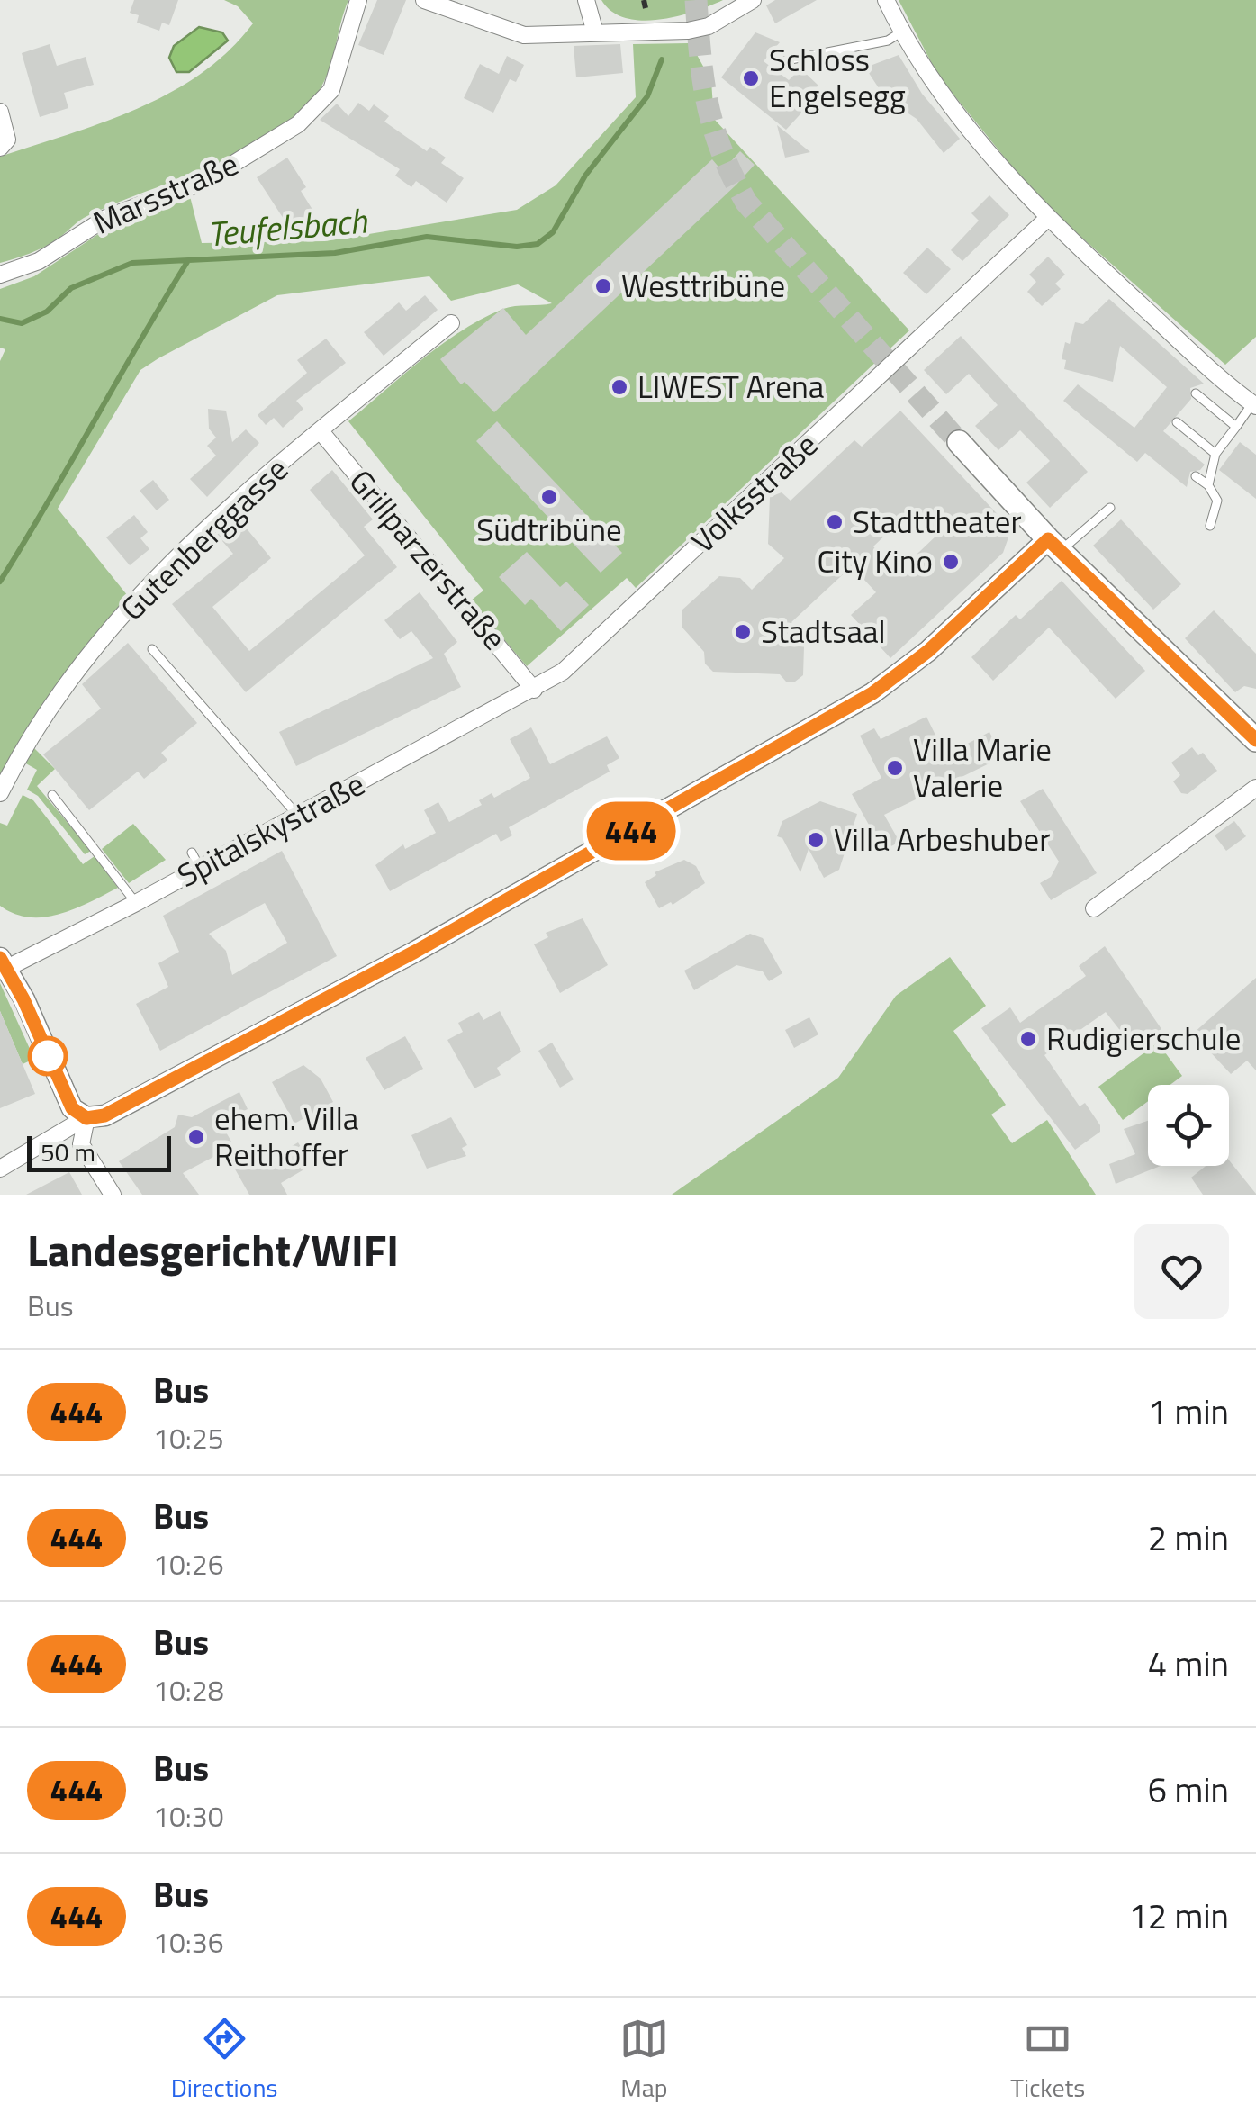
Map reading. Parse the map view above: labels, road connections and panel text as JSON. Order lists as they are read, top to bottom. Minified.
{"streets":{"street":["Marsstraße","Volksstraße","Gutenberggasse","Grillparzerstraße","Spitalskystraße"]},"crossings":[["Volksstraße","Grillparzerstraße"],["Volksstraße","Spitalskystraße"],["Gutenberggasse","Grillparzerstraße"],["Grillparzerstraße","Spitalskystraße"]],"water":["Teufelsbach"],"places":["Schloss Engelsegg","Westtribüne","LIWEST Arena","Südtribüne","Stadttheater","City Kino","Stadtsaal","Villa Marie Valerie","Villa Arbeshuber","Rudigierschule","ehem. Villa Reithoffer"],"lines":["bus line 444"],"scale_bar":"50 m","page":{"on_map":"444","scale":"50 m","heading":["Landesgericht/WIFI","Bus"],"list":[{"mark":"444","name":"Bus","note":"10:25","value":"1 min"},{"mark":"444","name":"Bus","note":"10:26","value":"2 min"},{"mark":"444","name":"Bus","note":"10:28","value":"4 min"},{"mark":"444","name":"Bus","note":"10:30","value":"6 min"},{"mark":"444","name":"Bus","note":"10:36","value":"12 min"}],"tabs":["Directions","Map","Tickets"]}}
